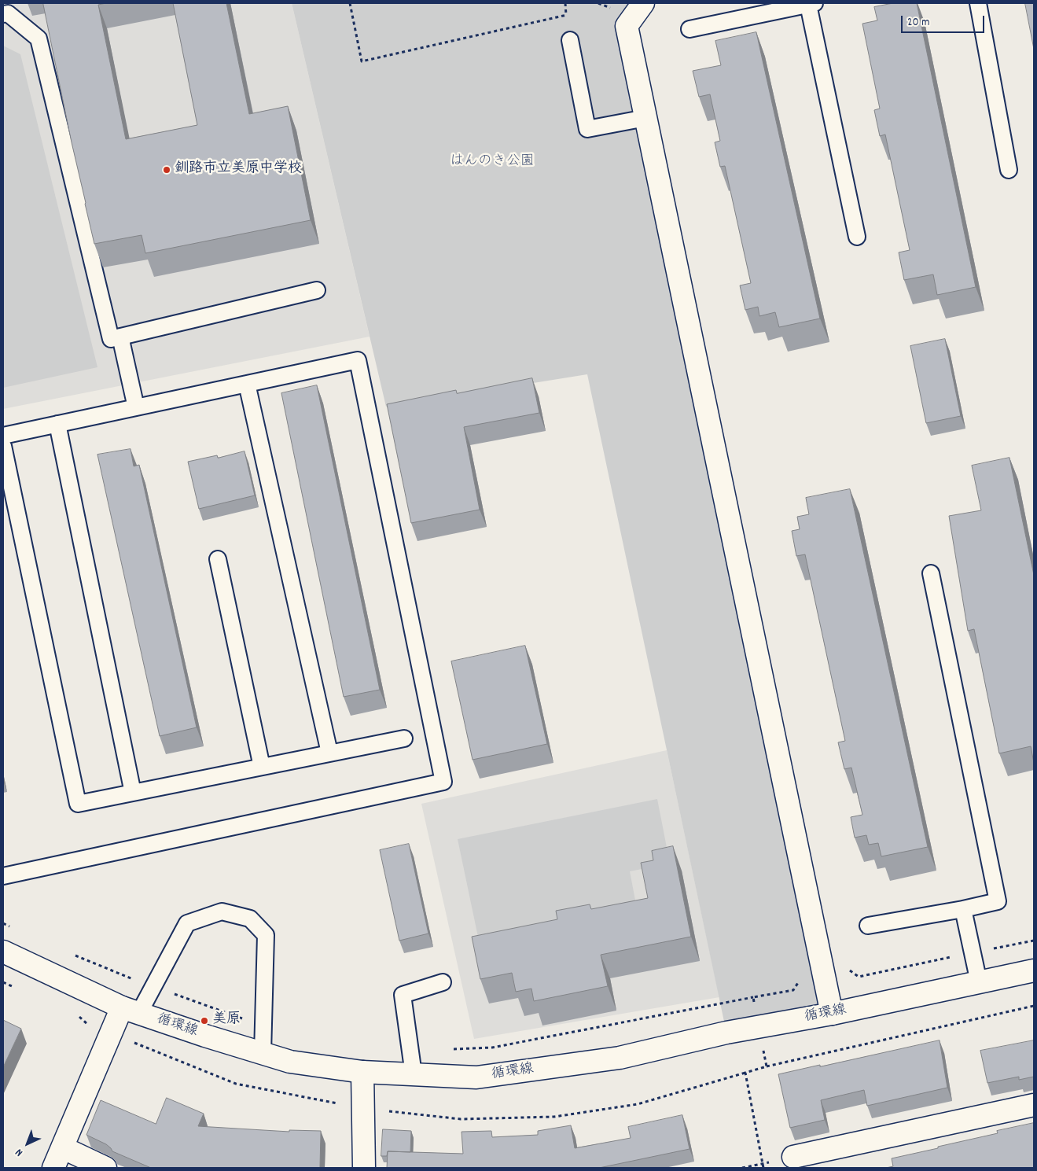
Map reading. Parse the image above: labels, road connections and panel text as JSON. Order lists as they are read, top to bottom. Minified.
{"streets":{"street":["循環線"]},"parks":["はんのき公園"],"places":["釧路市立美原中学校","美原"],"scale_bar":"20 m","north":"bottom left"}
